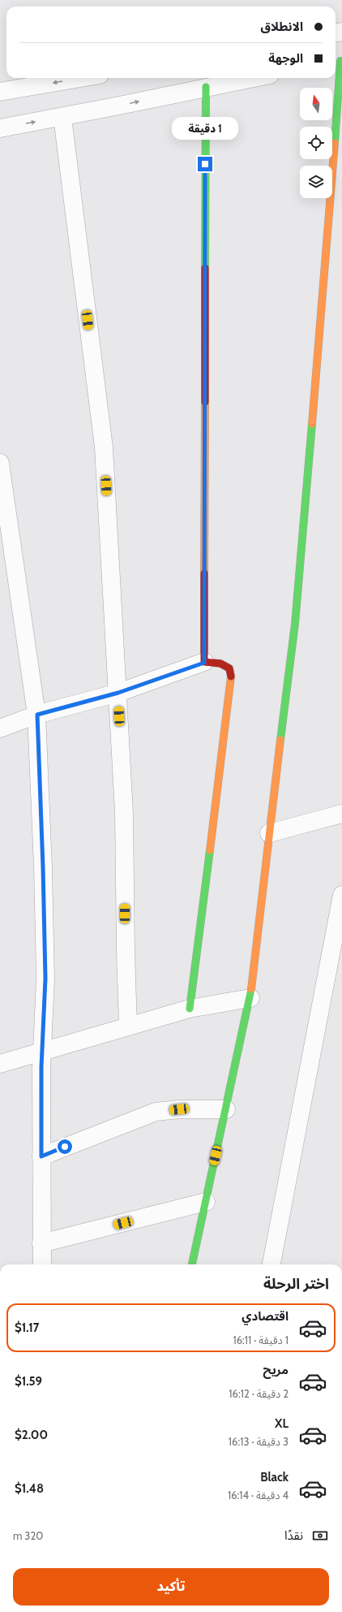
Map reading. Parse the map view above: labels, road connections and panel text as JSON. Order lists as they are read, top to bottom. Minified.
{"north":"top","page":{"banner":["الانطلاق","الوجهة"],"bubble":"1 دقيقة","heading":"اختر الرحلة","list":[{"name":"اقتصادي","note":"1 دقيقة · 16:11","value":"$1.17"},{"name":"مريح","note":"2 دقيقة · 16:12","value":"$1.59"},{"name":"XL","note":"3 دقيقة · 16:13","value":"$2.00"},{"name":"Black","note":"4 دقيقة · 16:14","value":"$1.48"}],"pay":["نقدًا","320 m"],"buttons":"تأكيد"}}
